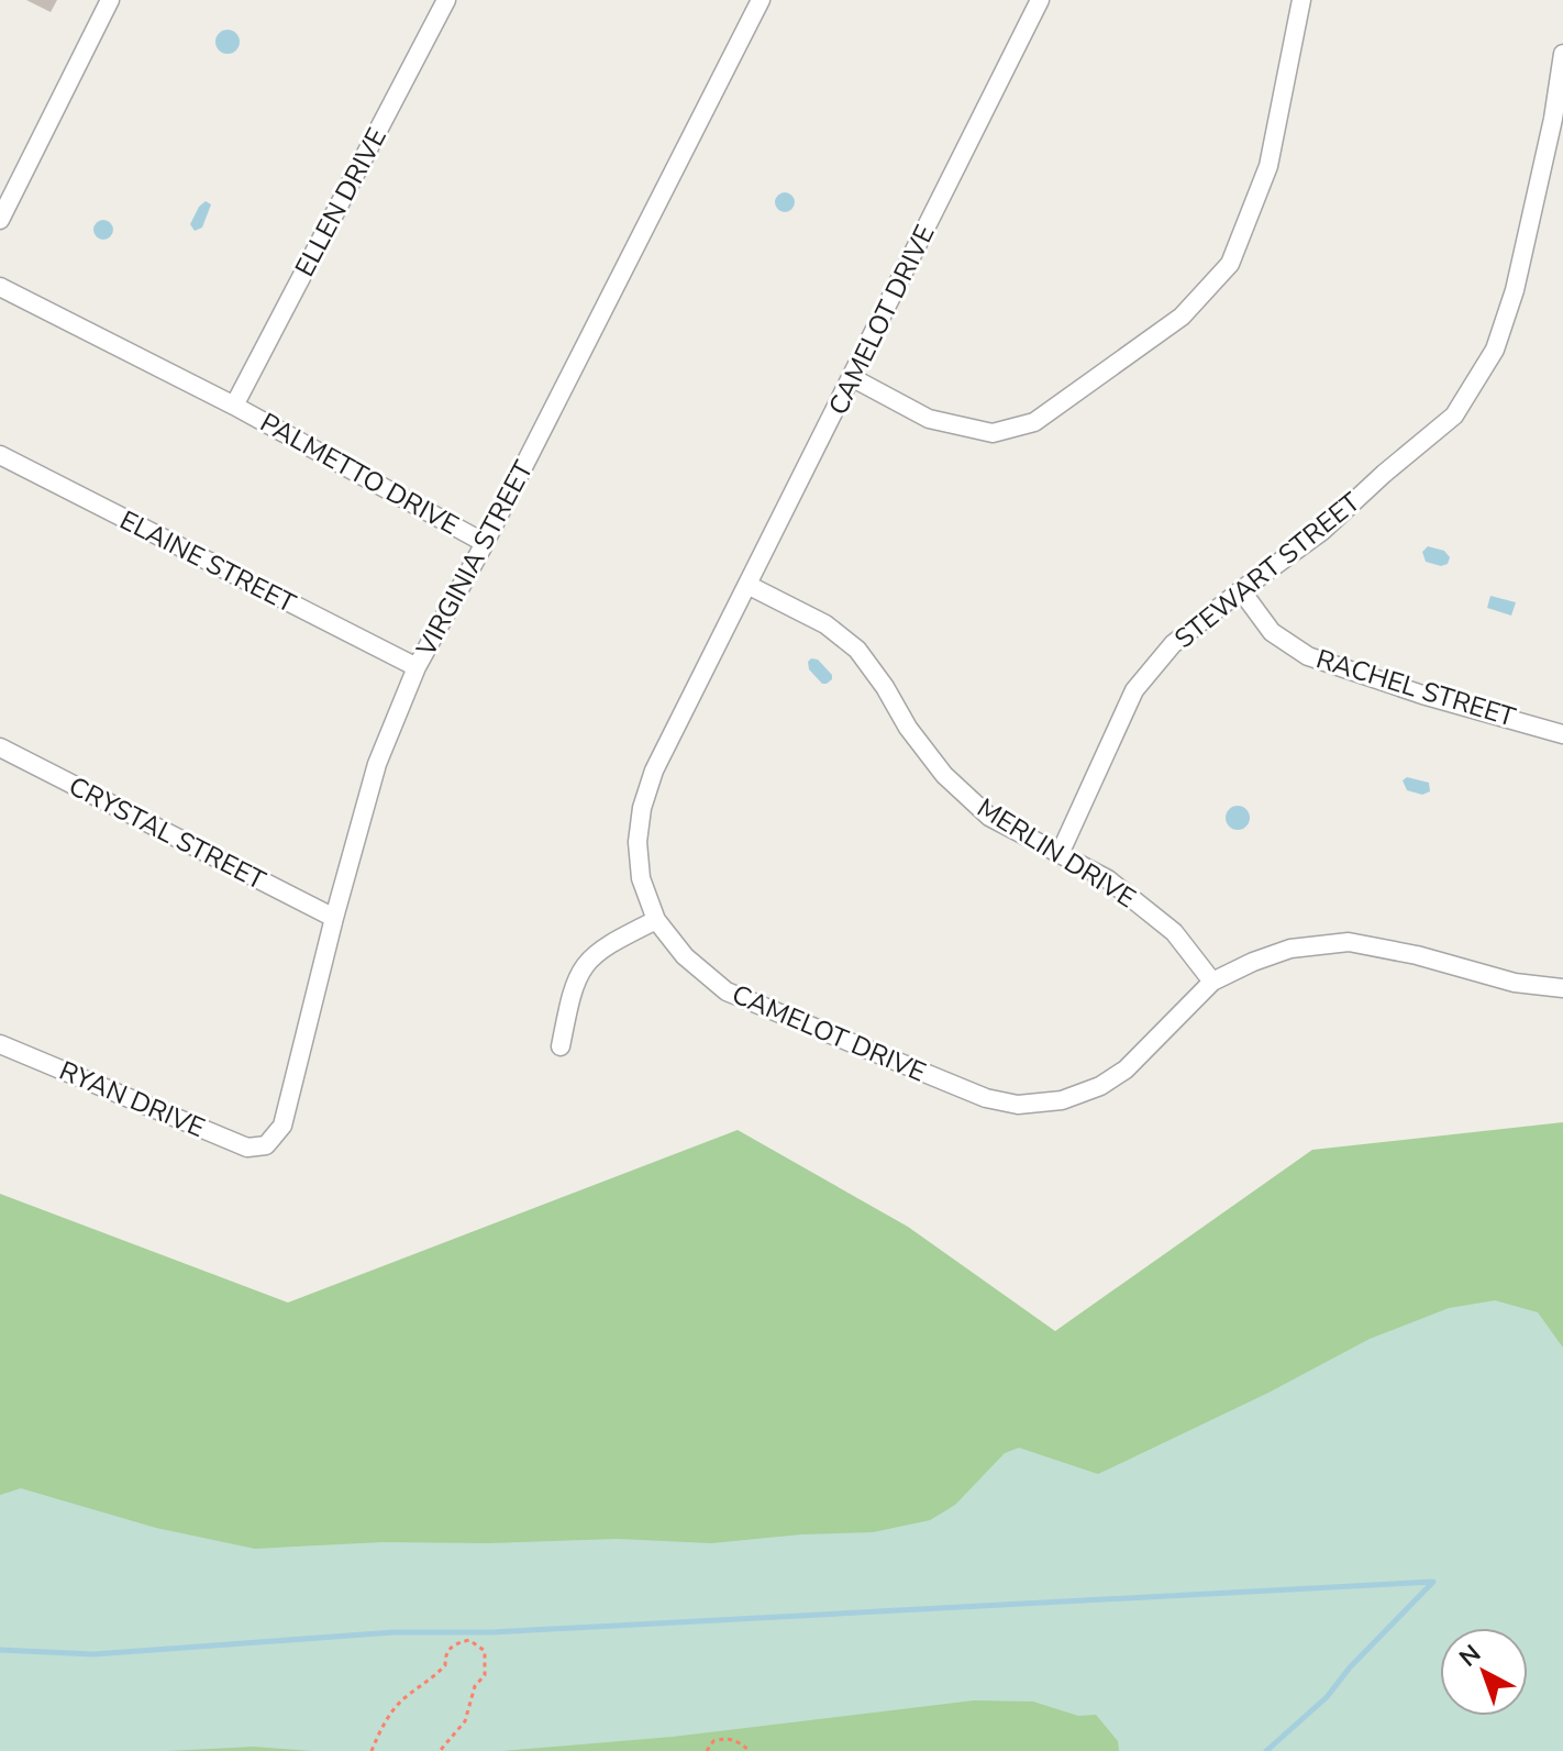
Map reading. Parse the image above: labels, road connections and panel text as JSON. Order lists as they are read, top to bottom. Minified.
{"streets":{"street":["ELLEN DRIVE","CAMELOT DRIVE","PALMETTO DRIVE","VIRGINIA STREET","ELAINE STREET","STEWART STREET","RACHEL STREET","CRYSTAL STREET","MERLIN DRIVE","RYAN DRIVE"]},"crossings":[["ELLEN DRIVE","PALMETTO DRIVE"],["CAMELOT DRIVE","MERLIN DRIVE"],["PALMETTO DRIVE","VIRGINIA STREET"],["VIRGINIA STREET","ELAINE STREET"],["VIRGINIA STREET","CRYSTAL STREET"],["VIRGINIA STREET","RYAN DRIVE"],["STEWART STREET","RACHEL STREET"],["STEWART STREET","MERLIN DRIVE"]],"north":"top left"}
